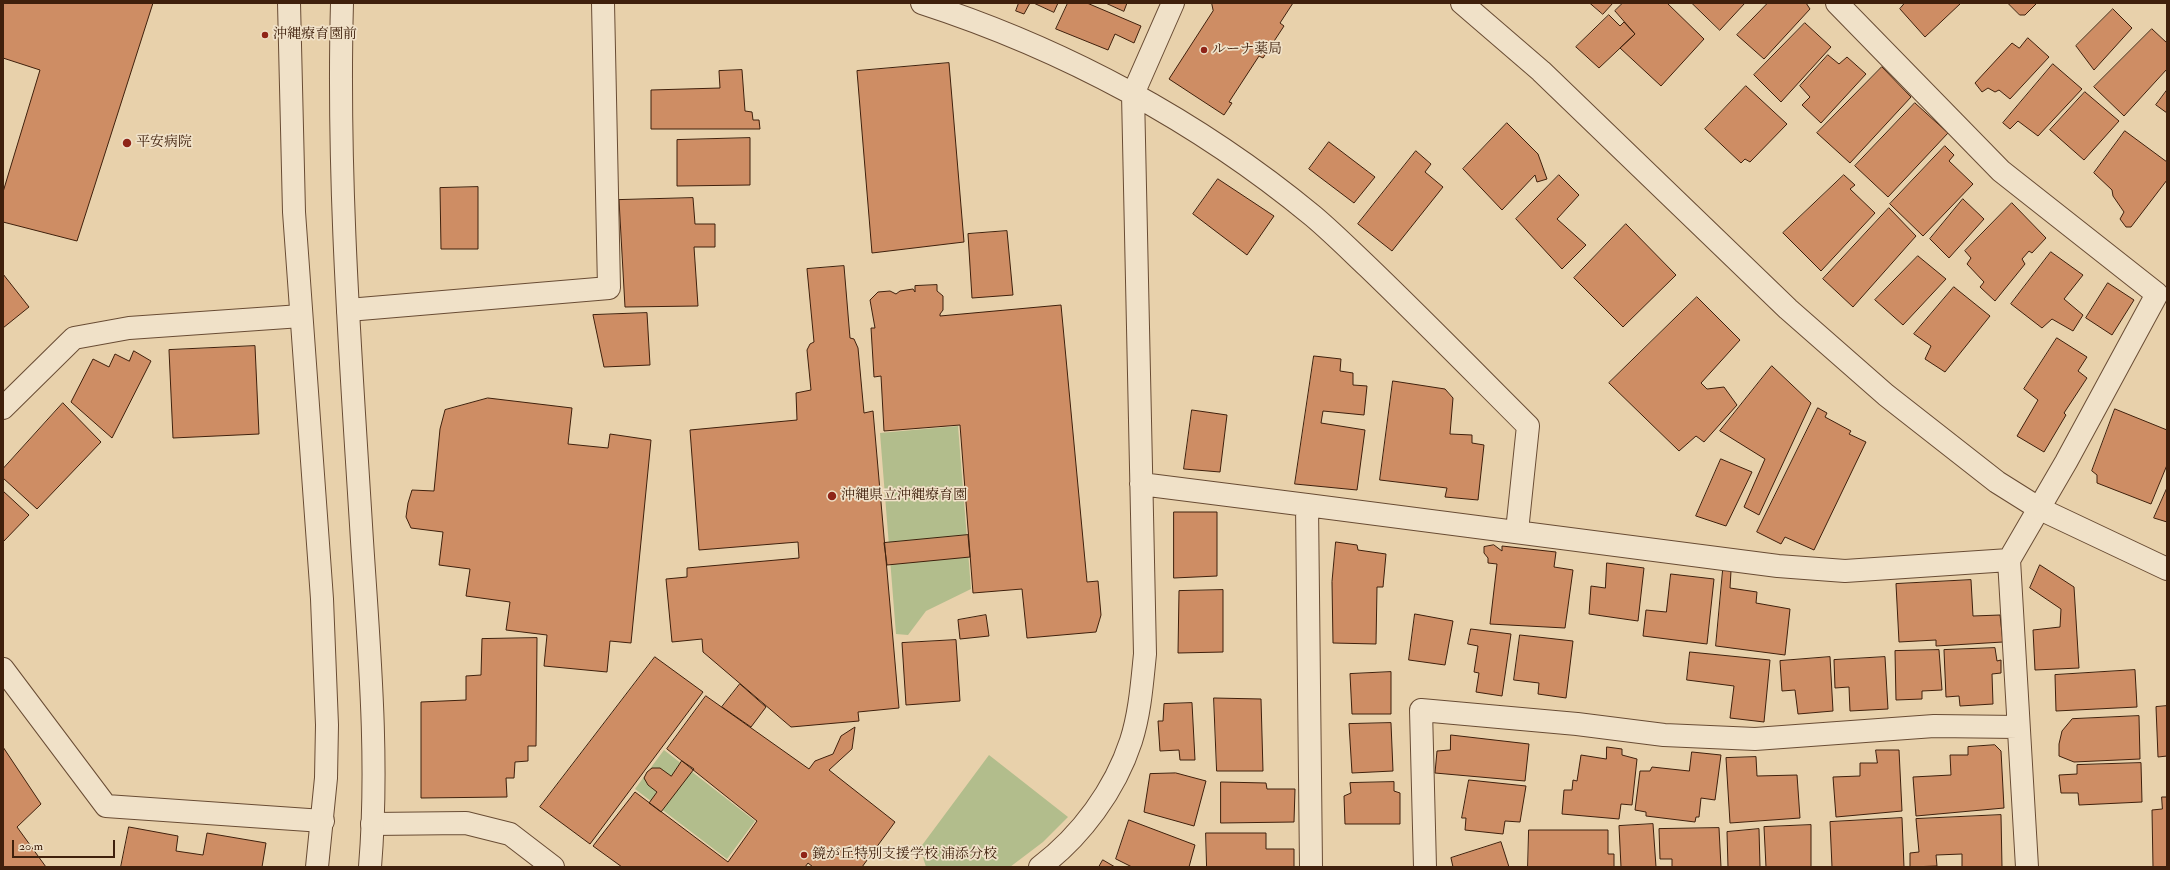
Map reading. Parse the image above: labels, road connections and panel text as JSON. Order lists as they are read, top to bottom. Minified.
{"places":["沖縄療育園前","ルーナ薬局","平安病院","沖縄県立沖縄療育園","鏡が丘特別支援学校 浦添分校"],"scale_bar":"20 m"}
